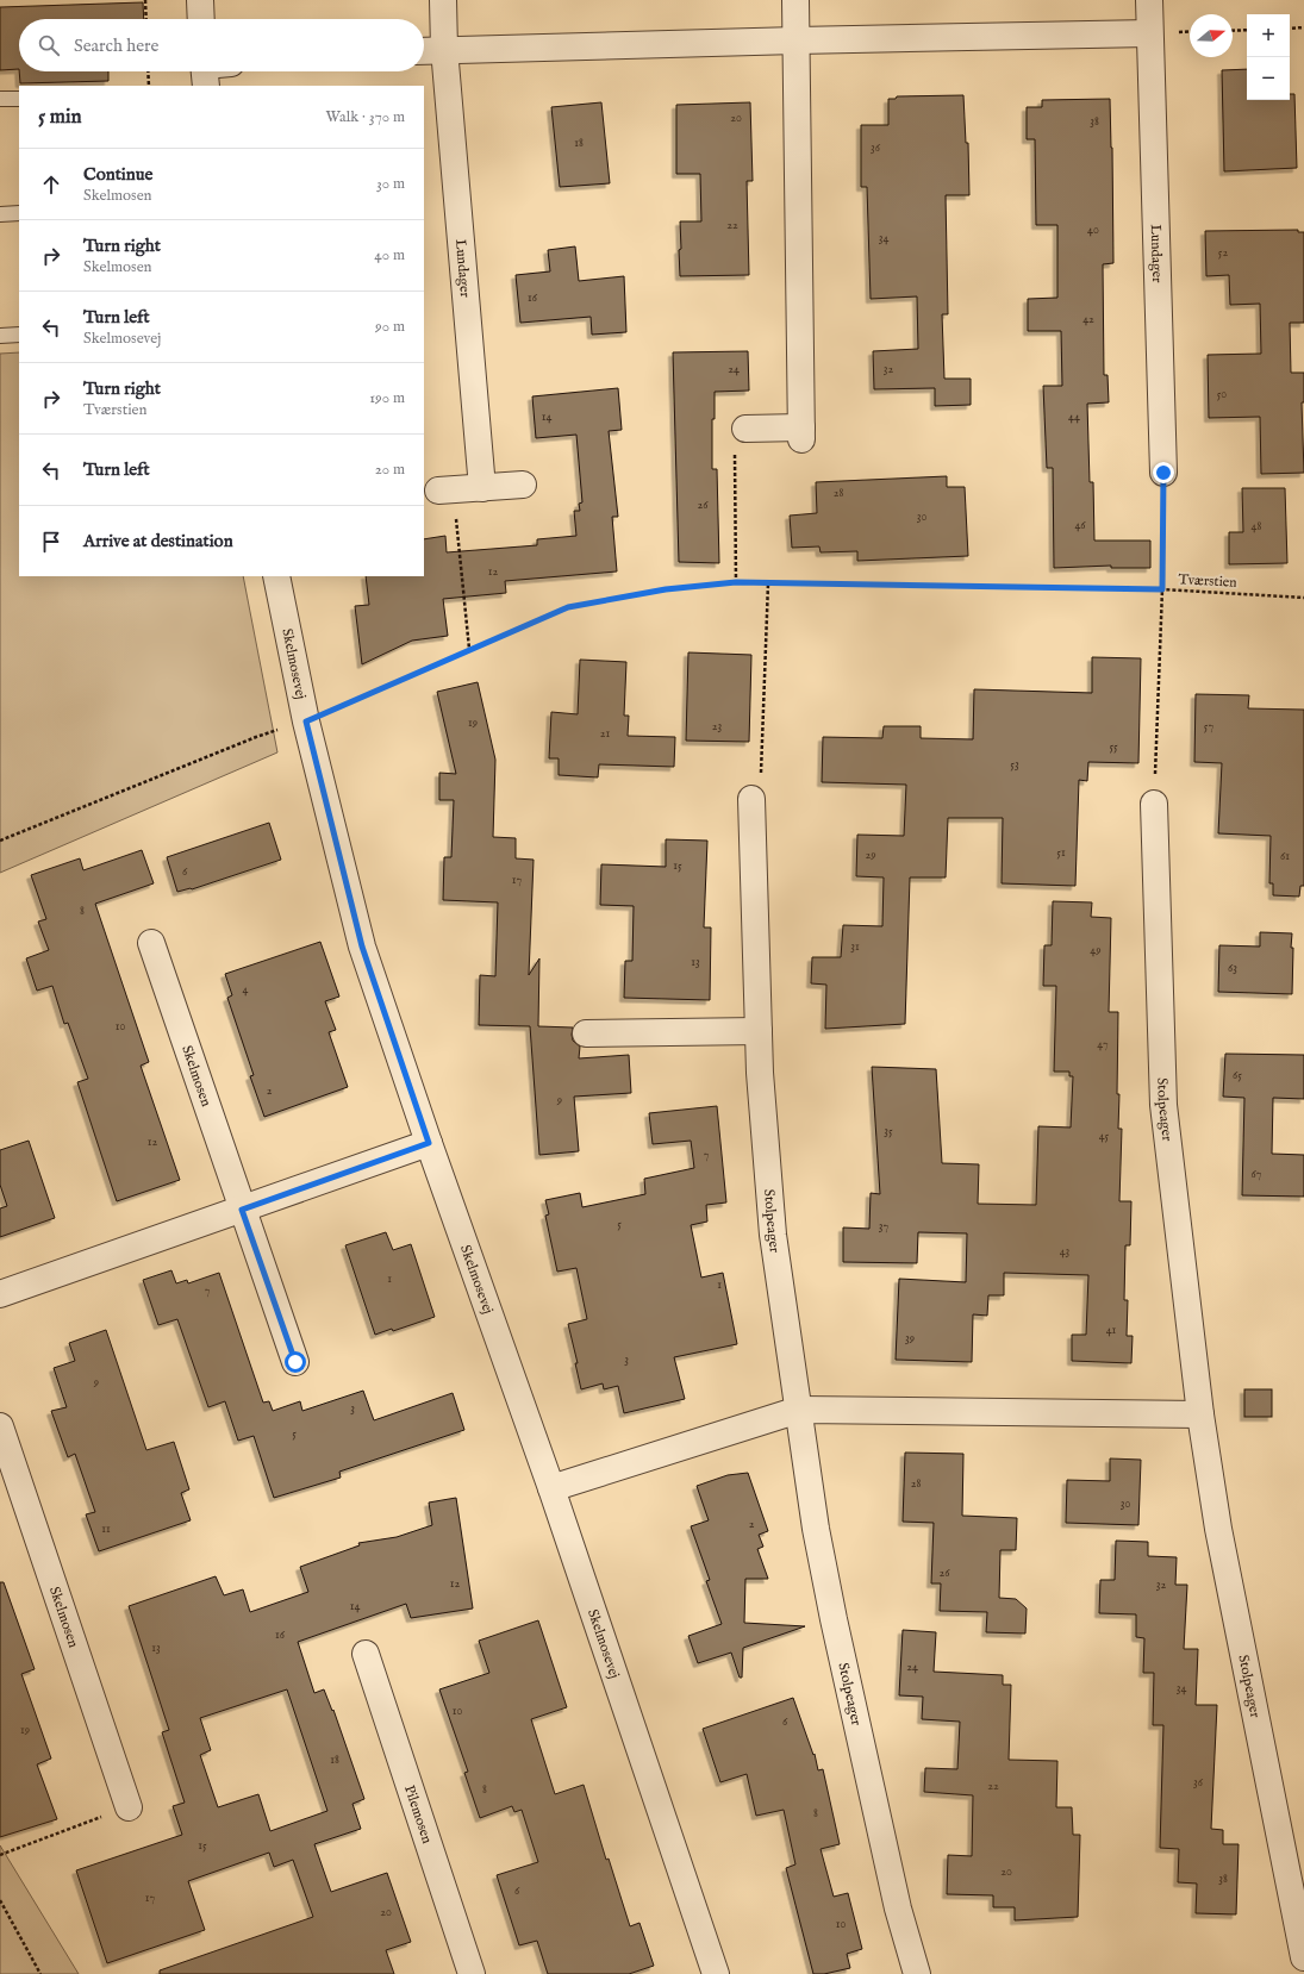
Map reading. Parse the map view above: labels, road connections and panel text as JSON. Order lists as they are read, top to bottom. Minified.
{"streets":{"street":["Lundager","Skelmosevej","Skelmosen","Stolpeager","Pilemosen"],"path":["Tværstien"]},"crossings":[["Tværstien","Skelmosevej"]],"house_numbers":["20","38","18","36","22","40","34","52","16","42","24","32","50","14","44","28","26","30","46","48","12","19","23","57","21","55","53","51","29","61","15","6","17","8","31","49","13","63","4","10","47","65","2","9","35","45","12","7","67","5","37","43","1","1","7","41","39","3","9","3","5","28","30","2","11","26","12","32","14","16","13","24","34","10","6","19","18","36","22","8","8","15","20","38","6","17","20","10"],"north":"right","page":{"map_buttons":["+","−"],"search":"Search here","heading":["5 min","Walk · 370 m"],"list":[["Continue","Skelmosen","30 m"],["Turn right","Skelmosen","40 m"],["Turn left","Skelmosevej","90 m"],["Turn right","Tværstien","190 m"],["Turn left","20 m"],"Arrive at destination"]}}
